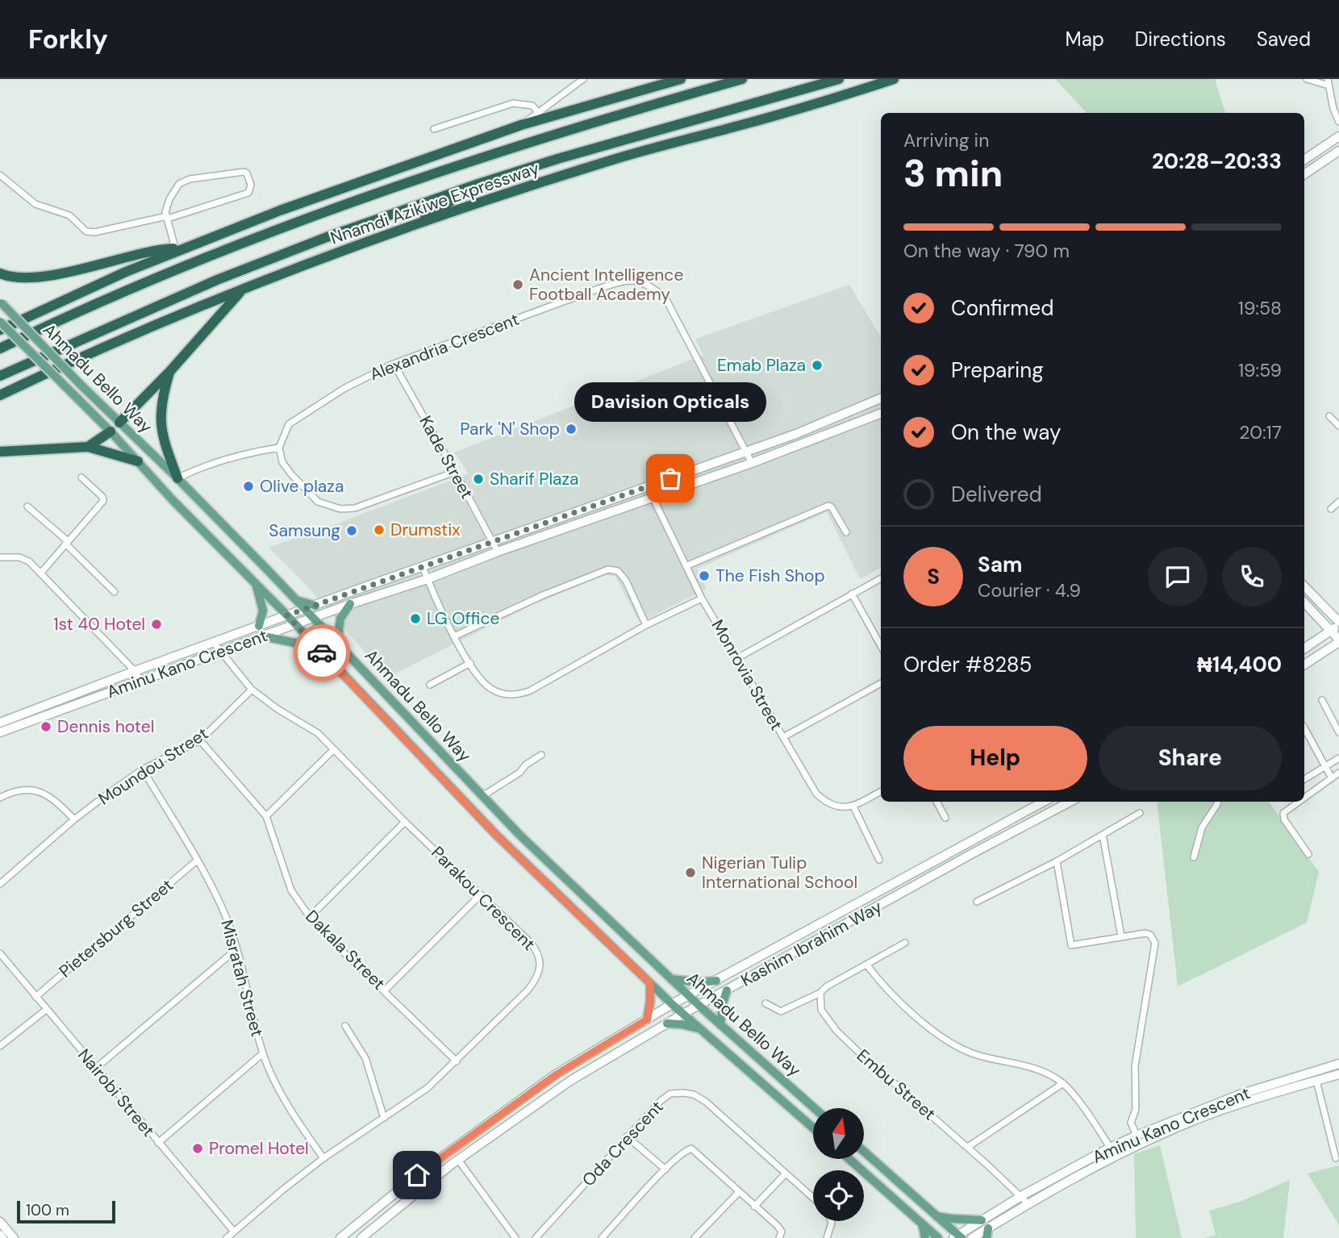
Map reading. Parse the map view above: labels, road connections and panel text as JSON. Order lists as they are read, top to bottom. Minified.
{"streets":{"highway":["Nnamdi Azikiwe Expressway"],"main road":["Ahmadu Bello Way","Aminu Kano Crescent","Kashim Ibrahim Way"],"street":["Alexandria Crescent","Kade Street","Monrovia Street","Moundou Street","Parakou Crescent","Pietersburg Street","Dakala Street","Misratah Street","Embu Street","Nairobi Street","Oda Crescent"]},"crossings":[["Alexandria Crescent","Kade Street"],["Alexandria Crescent","Aminu Kano Crescent"],["Ahmadu Bello Way","Aminu Kano Crescent"],["Ahmadu Bello Way","Kashim Ibrahim Way"],["Kade Street","Aminu Kano Crescent"],["Aminu Kano Crescent","Monrovia Street"],["Aminu Kano Crescent","Parakou Crescent"],["Aminu Kano Crescent","Embu Street"],["Moundou Street","Parakou Crescent"],["Moundou Street","Dakala Street"],["Moundou Street","Misratah Street"],["Parakou Crescent","Dakala Street"],["Parakou Crescent","Misratah Street"],["Parakou Crescent","Nairobi Street"],["Pietersburg Street","Misratah Street"],["Pietersburg Street","Nairobi Street"]],"places":["Ancient Intelligence Football Academy","Emab Plaza","Park 'N' Shop","Davision Opticals","Sharif Plaza","Olive plaza","Drumstix","Samsung","The Fish Shop","LG Office","1st 40 Hotel","Dennis hotel","Nigerian Tulip International School","Promel Hotel"],"scale_bar":"100 m","north":"top","page":{"header":"Forkly","nav":["Map","Directions","Saved"],"heading":["3 min","Arriving in","20:28–20:33"],"panel":["Sam","Courier · 4.9","Order #8285","₦14,400"],"bar":"On the way · 790 m","list":[["Confirmed","19:58"],["Preparing","19:59"],["On the way","20:17"],"Delivered"],"bubble":"Davision Opticals","round":"S","buttons":["Help","Share"],"scale":"100 m"}}
